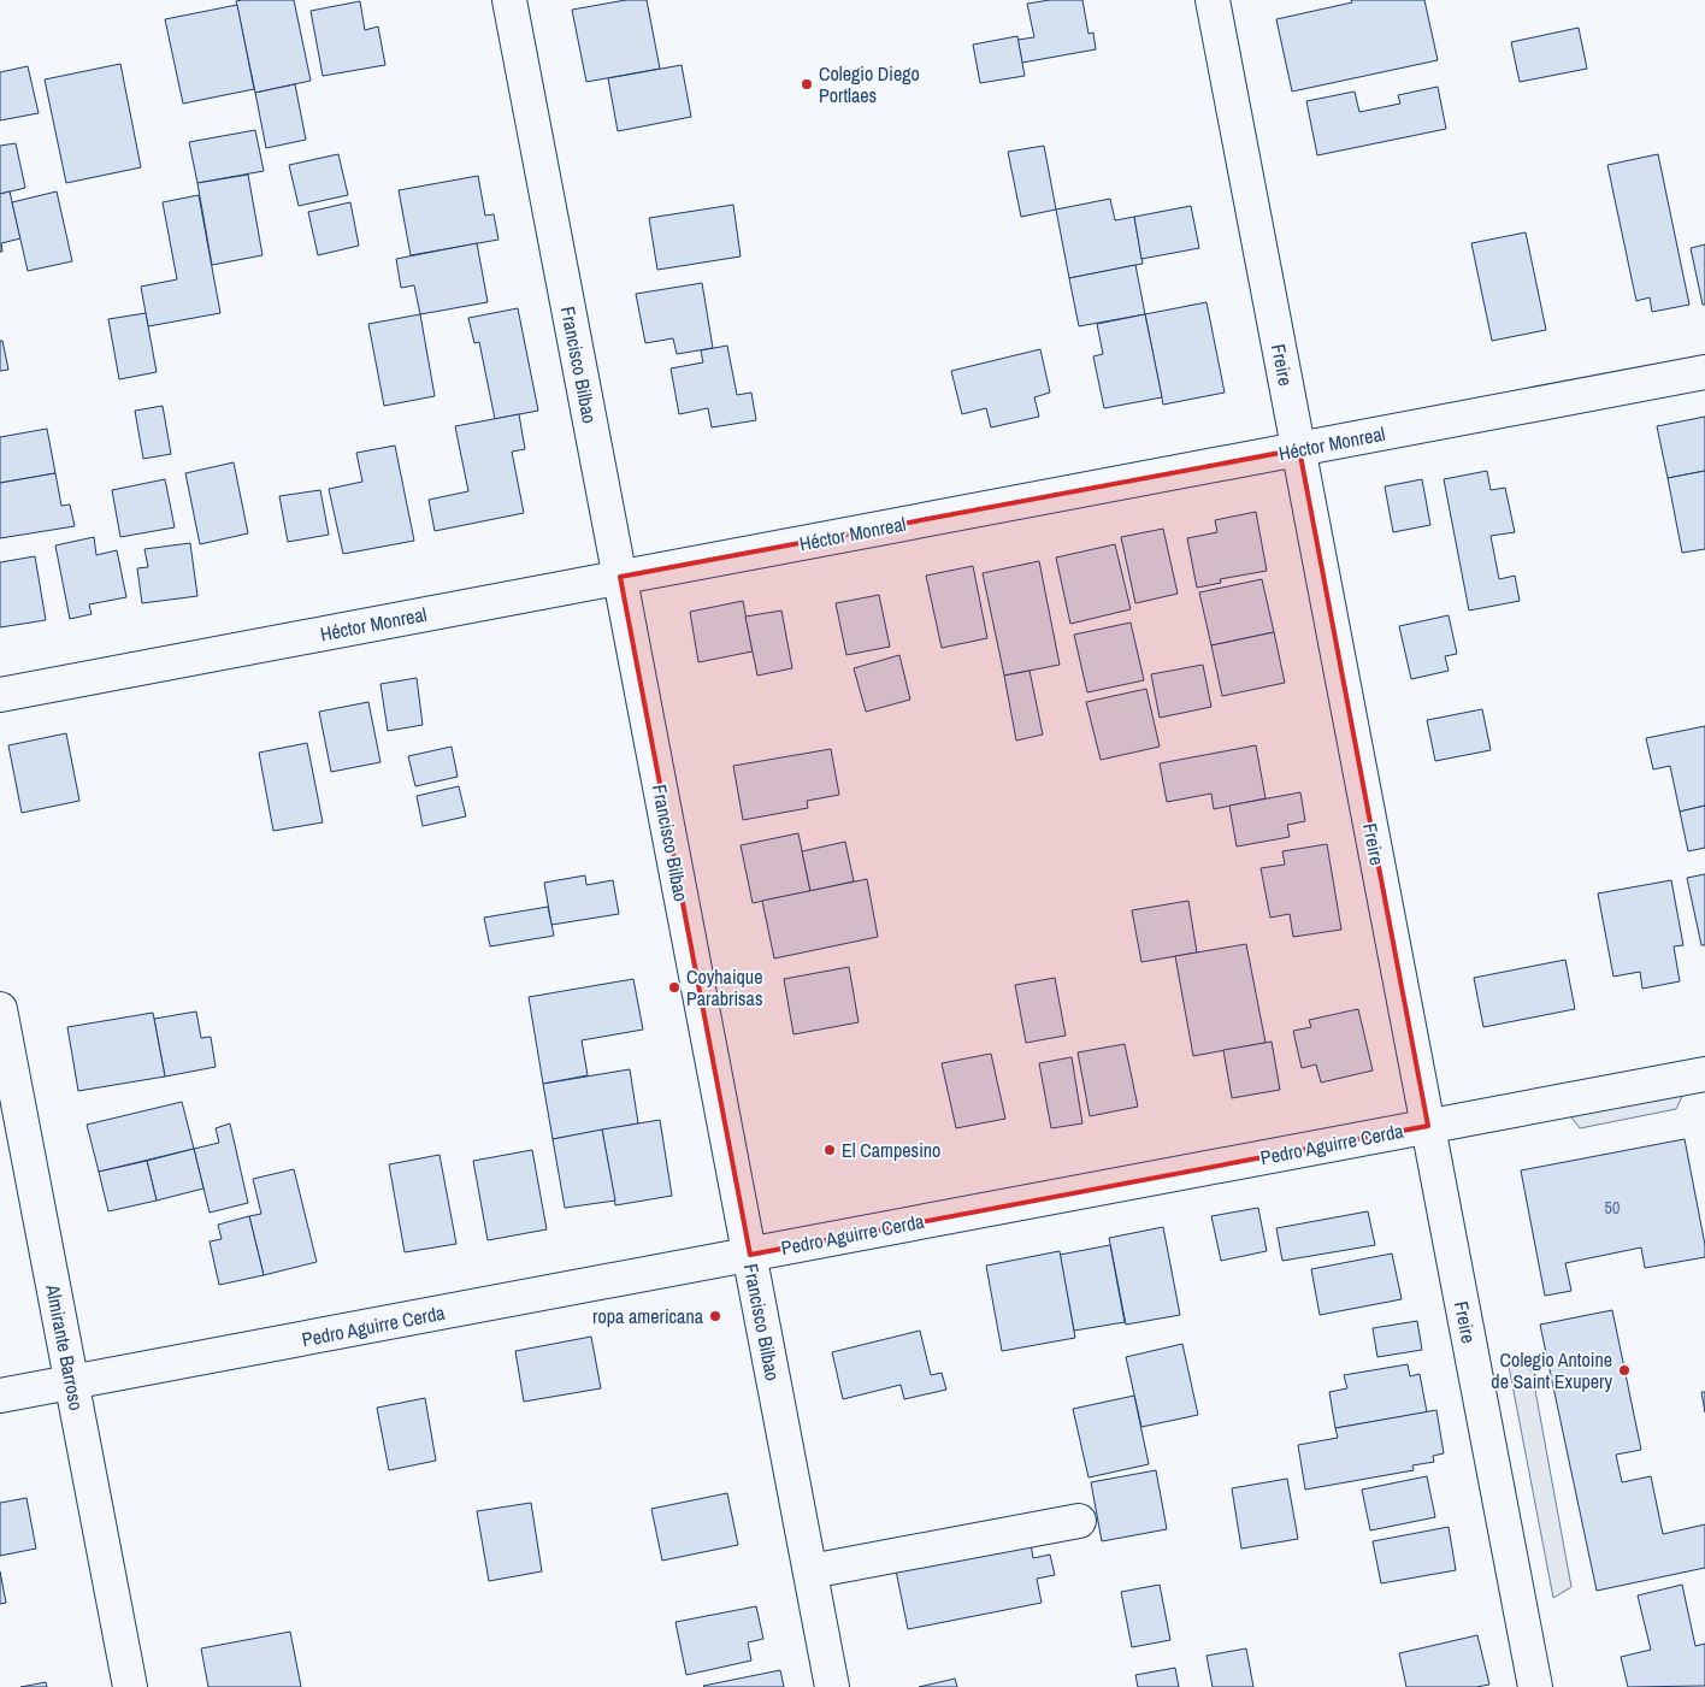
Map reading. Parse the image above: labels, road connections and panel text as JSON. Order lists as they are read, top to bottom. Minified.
{"streets":{"street":["Francisco Bilbao","Freire","Héctor Monreal","Pedro Aguirre Cerda","Almirante Barroso"]},"crossings":[["Francisco Bilbao","Héctor Monreal"],["Francisco Bilbao","Pedro Aguirre Cerda"],["Freire","Héctor Monreal"],["Freire","Pedro Aguirre Cerda"],["Pedro Aguirre Cerda","Almirante Barroso"]],"places":["Colegio Diego Portlaes","Coyhaique Parabrisas","El Campesino","ropa americana","Colegio Antoine de Saint Exupery"],"house_numbers":["50"]}
